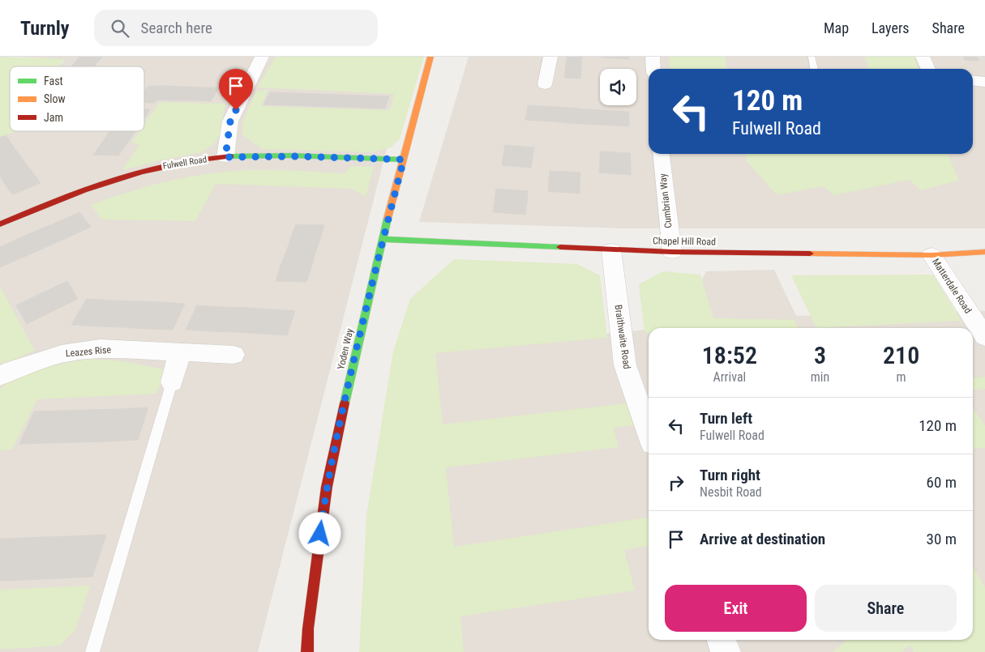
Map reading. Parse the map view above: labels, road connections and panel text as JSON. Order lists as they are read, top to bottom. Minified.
{"streets":{"street":["Fulwell Road","Cumbrian Way","Chapel Hill Road","Matterdale Road","Braithwaite Road","Yoden Way","Leazes Rise"]},"crossings":[["Fulwell Road","Yoden Way"],["Cumbrian Way","Chapel Hill Road"],["Chapel Hill Road","Matterdale Road"],["Chapel Hill Road","Braithwaite Road"],["Chapel Hill Road","Yoden Way"]],"legend":["Fast","Slow","Jam"],"page":{"header":"Turnly","search":"Search here","nav":["Map","Layers","Share"],"turn":["120 m","Fulwell Road"],"eta":["18:52","Arrival","3","min","210","m"],"list":[{"name":"Turn left","note":"Fulwell Road","value":"120 m"},{"name":"Turn right","note":"Nesbit Road","value":"60 m"},{"name":"Arrive at destination","value":"30 m"}],"buttons":["Exit","Share"]}}
